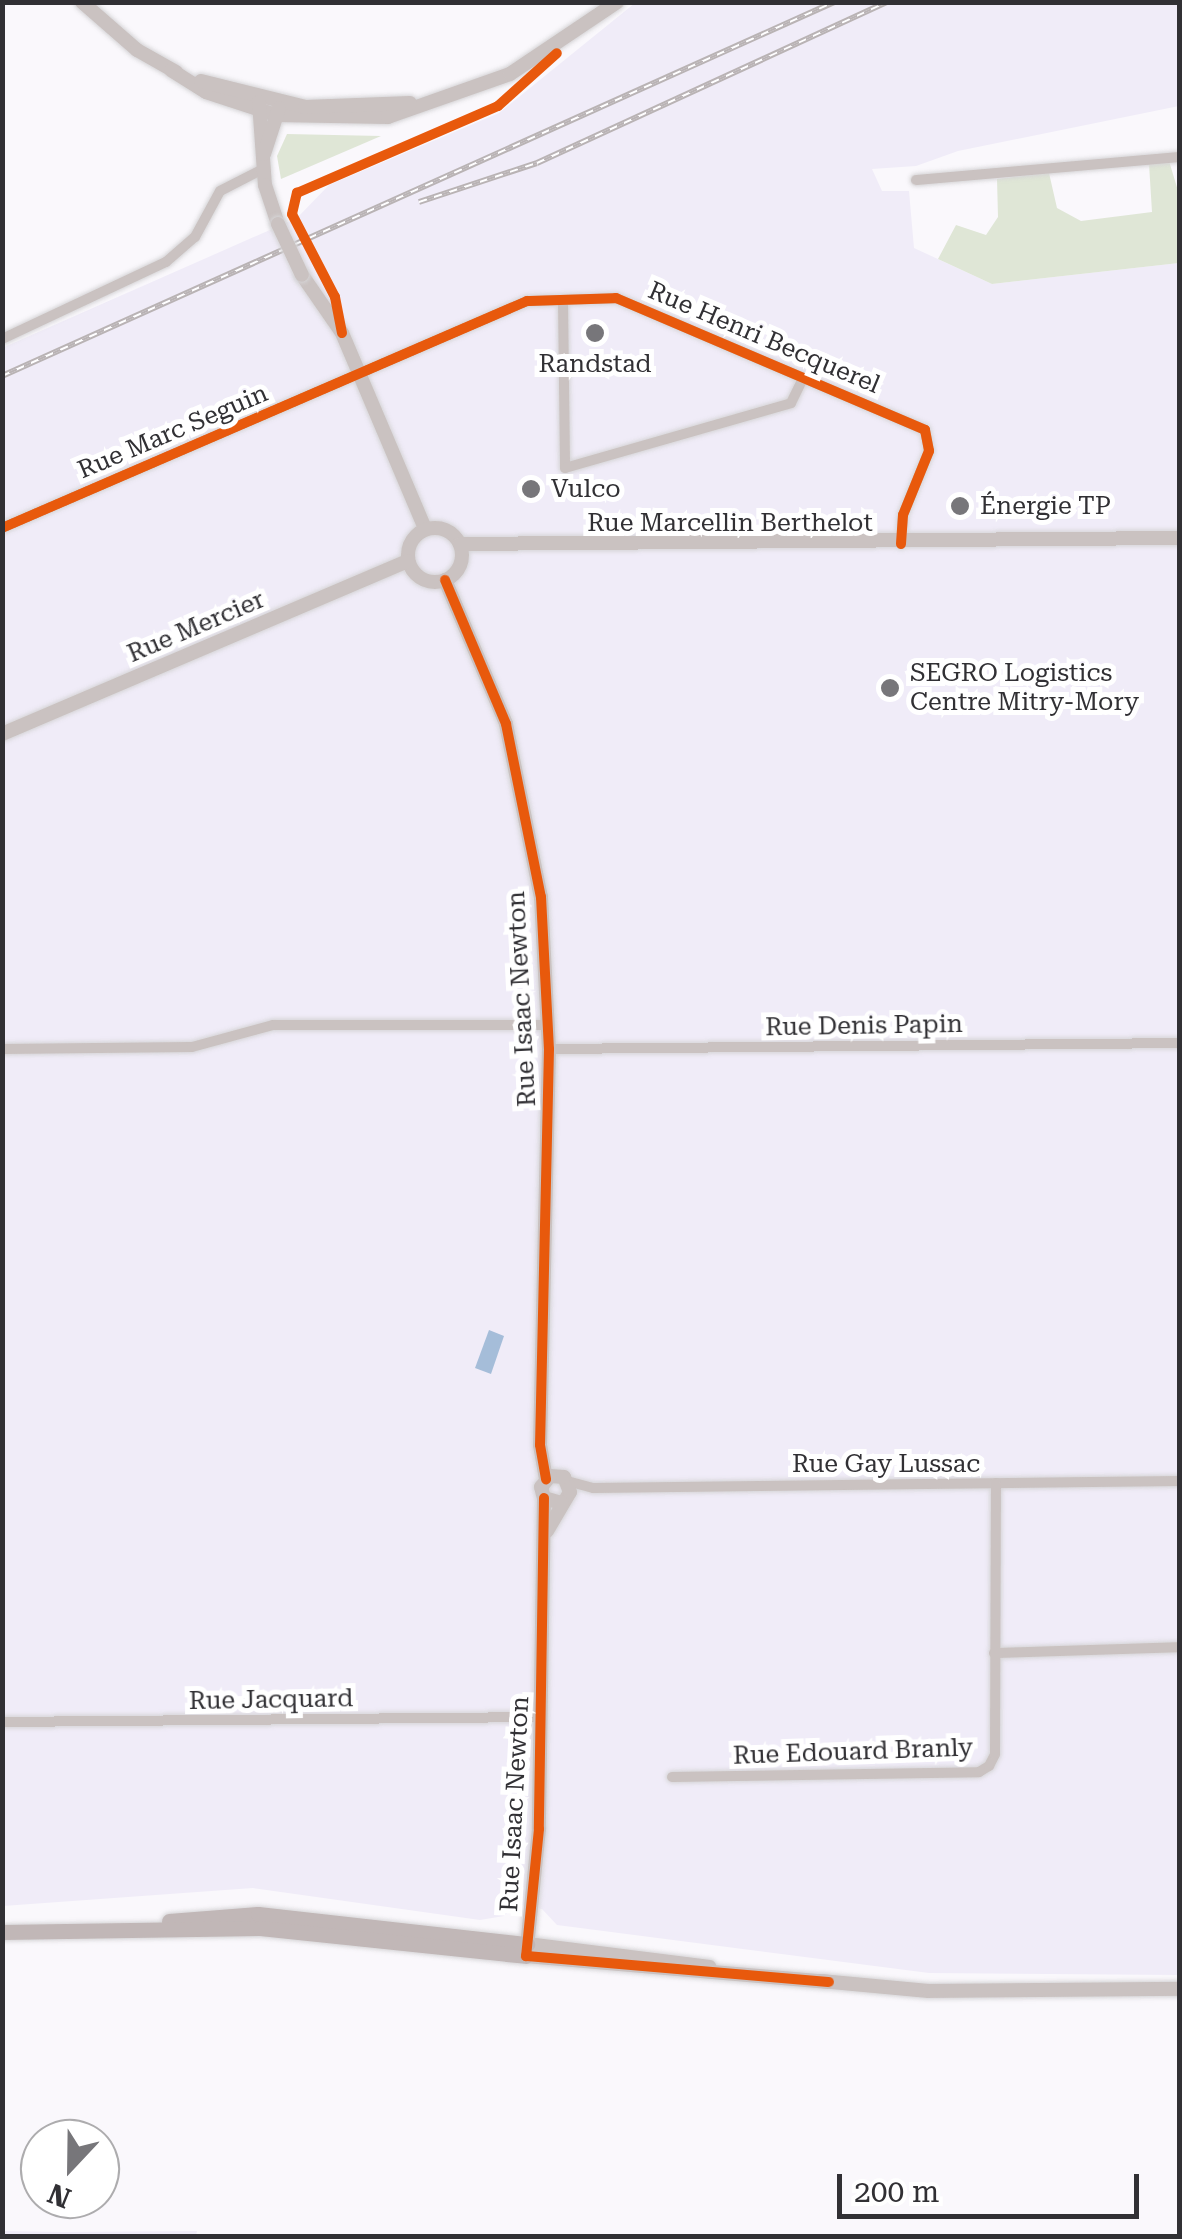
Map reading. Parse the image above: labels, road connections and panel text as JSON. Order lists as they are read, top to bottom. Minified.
{"streets":{"street":["Rue Henri Becquerel","Rue Marc Seguin","Rue Marcellin Berthelot","Rue Mercier","Rue Isaac Newton","Rue Denis Papin","Rue Gay Lussac","Rue Jacquard","Rue Edouard Branly"]},"crossings":[["Rue Henri Becquerel","Rue Marc Seguin"],["Rue Henri Becquerel","Rue Marcellin Berthelot"],["Rue Marcellin Berthelot","Rue Mercier"],["Rue Marcellin Berthelot","Rue Isaac Newton"],["Rue Mercier","Rue Isaac Newton"],["Rue Isaac Newton","Rue Denis Papin"],["Rue Isaac Newton","Rue Gay Lussac"],["Rue Isaac Newton","Rue Jacquard"],["Rue Gay Lussac","Rue Edouard Branly"]],"places":["Randstad","Vulco","Énergie TP","SEGRO Logistics Centre Mitry-Mory"],"scale_bar":"200 m","north":"bottom"}
